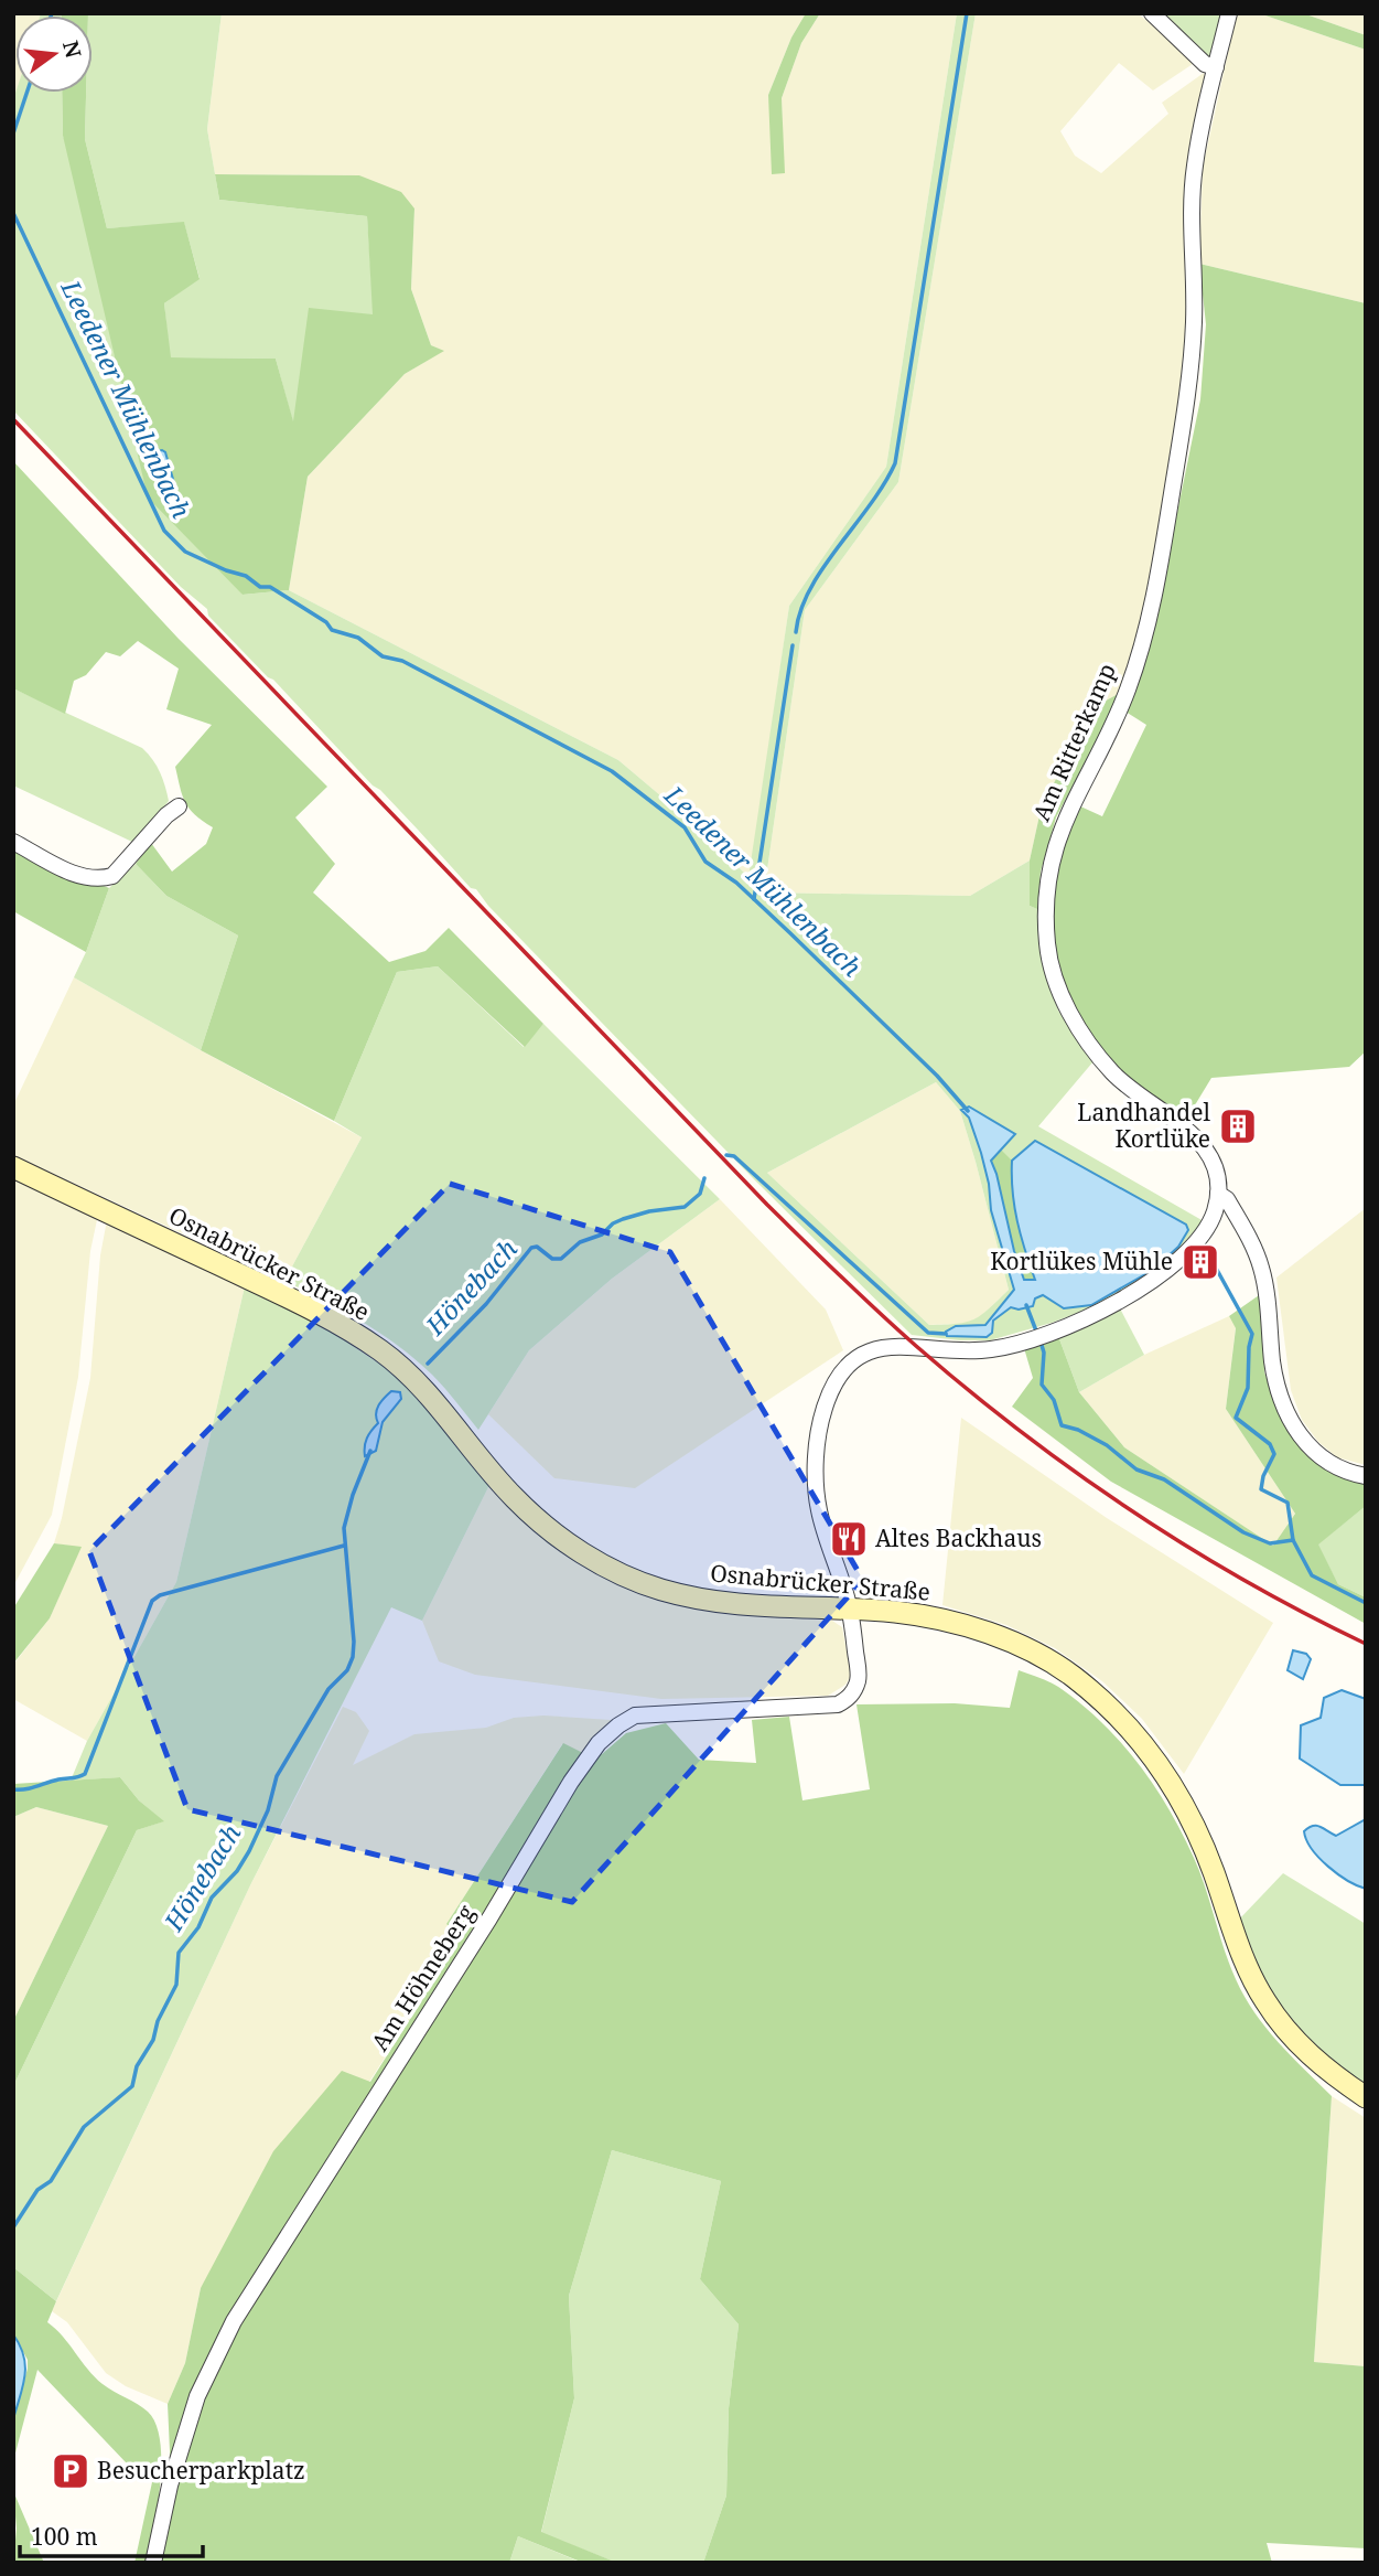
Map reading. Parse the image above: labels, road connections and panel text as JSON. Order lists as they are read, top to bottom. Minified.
{"streets":{"main road":["Osnabrücker Straße"],"street":["Am Ritterkamp","Am Höhneberg"]},"crossings":[["Osnabrücker Straße","Am Höhneberg"]],"water":["Leedener Mühlenbach","Hönebach"],"places":{"building":["Landhandel Kortlüke","Kortlükes Mühle"],"restaurant":["Altes Backhaus"],"parking":["Besucherparkplatz"]},"scale_bar":"100 m","north":"right"}
